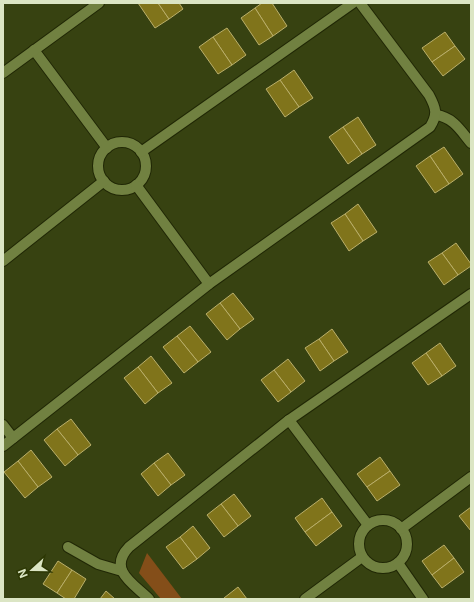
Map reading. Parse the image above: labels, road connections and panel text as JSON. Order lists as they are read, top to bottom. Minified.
{"north":"left"}
